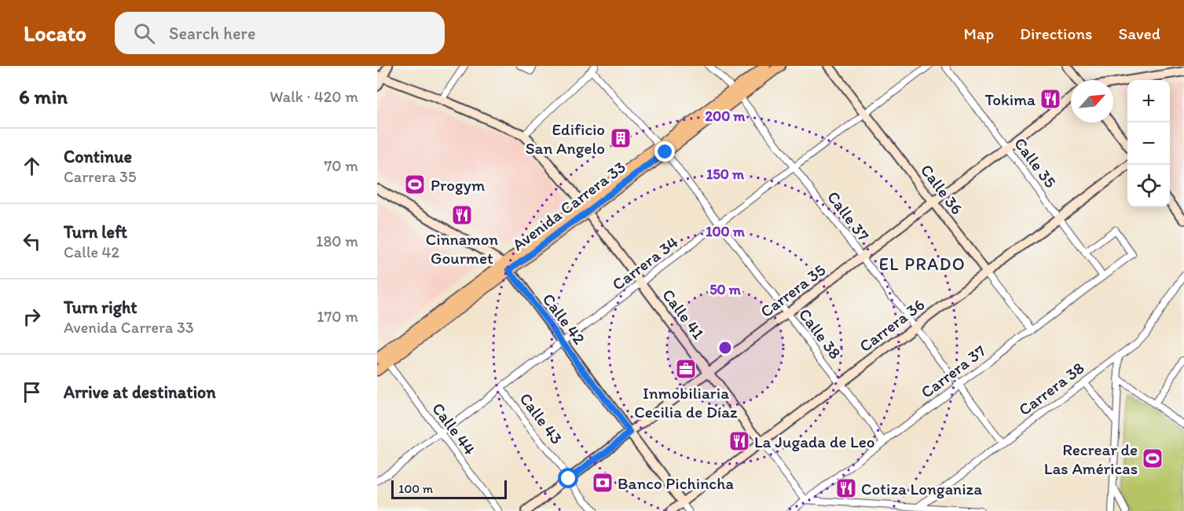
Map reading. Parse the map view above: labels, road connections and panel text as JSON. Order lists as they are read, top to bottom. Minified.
{"streets":{"main road":["Avenida Carrera 33"],"street":["Calle 35","Calle 36","Calle 37","Carrera 34","Carrera 35","Calle 41","Calle 42","Carrera 36","Calle 38","Carrera 37","Carrera 38","Calle 43","Calle 44"]},"crossings":[["Calle 35","Carrera 35"],["Calle 35","Carrera 36"],["Calle 35","Carrera 37"],["Calle 36","Carrera 34"],["Calle 36","Carrera 35"],["Calle 36","Carrera 36"],["Calle 36","Carrera 37"],["Avenida Carrera 33","Calle 37"],["Avenida Carrera 33","Calle 41"],["Avenida Carrera 33","Calle 42"],["Avenida Carrera 33","Calle 38"],["Avenida Carrera 33","Calle 44"],["Calle 37","Carrera 34"],["Calle 37","Carrera 35"],["Calle 37","Carrera 36"],["Calle 37","Carrera 37"],["Calle 37","Carrera 38"],["Carrera 34","Calle 41"],["Carrera 34","Calle 42"],["Carrera 34","Calle 38"],["Carrera 34","Calle 43"],["Carrera 34","Calle 44"],["Carrera 35","Calle 41"],["Carrera 35","Calle 42"],["Carrera 35","Calle 38"],["Carrera 35","Calle 43"],["Calle 41","Carrera 36"],["Calle 41","Carrera 37"],["Calle 42","Carrera 36"],["Carrera 36","Calle 38"],["Calle 38","Carrera 37"]],"districts":["EL PRADO"],"places":{"restaurant":["Tokima","Cinnamon Gourmet","La Jugada de Leo","Cotiza Longaniza"],"building":["Edificio San Angelo"],"sports":["Progym","Recrear de Las Américas"],"office":["Inmobiliaria Cecilia de Díaz"],"bank":["Banco Pichincha"]},"scale_bar":"100 m","north":"top right","page":{"header":"Locato","search":"Search here","nav":["Map","Directions","Saved"],"heading":["6 min","Walk · 420 m"],"map_buttons":["+","−"],"list":[["Continue","Carrera 35","70 m"],["Turn left","Calle 42","180 m"],["Turn right","Avenida Carrera 33","170 m"],"Arrive at destination"],"scale":"100 m"},"rings":["200 m","150 m","100 m","50 m"]}
